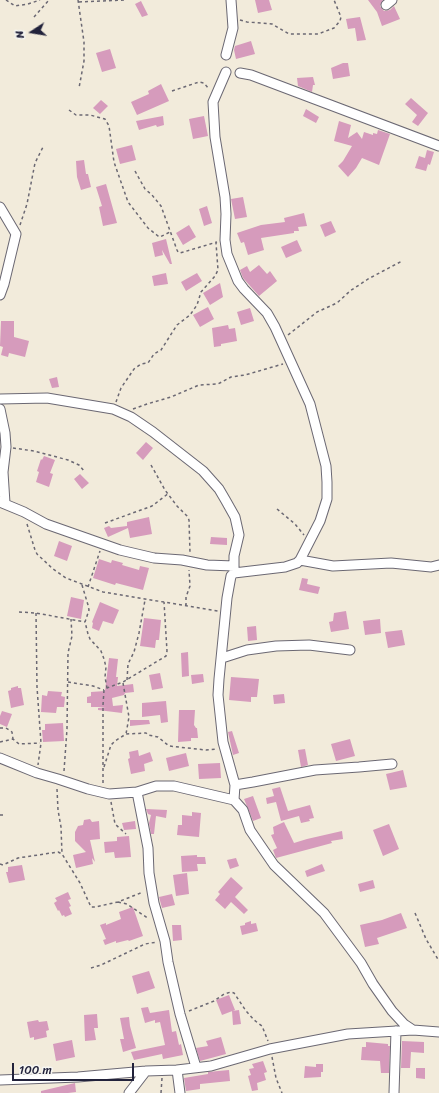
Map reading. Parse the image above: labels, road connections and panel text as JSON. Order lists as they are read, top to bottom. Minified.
{"scale_bar":"100 m","north":"left"}
